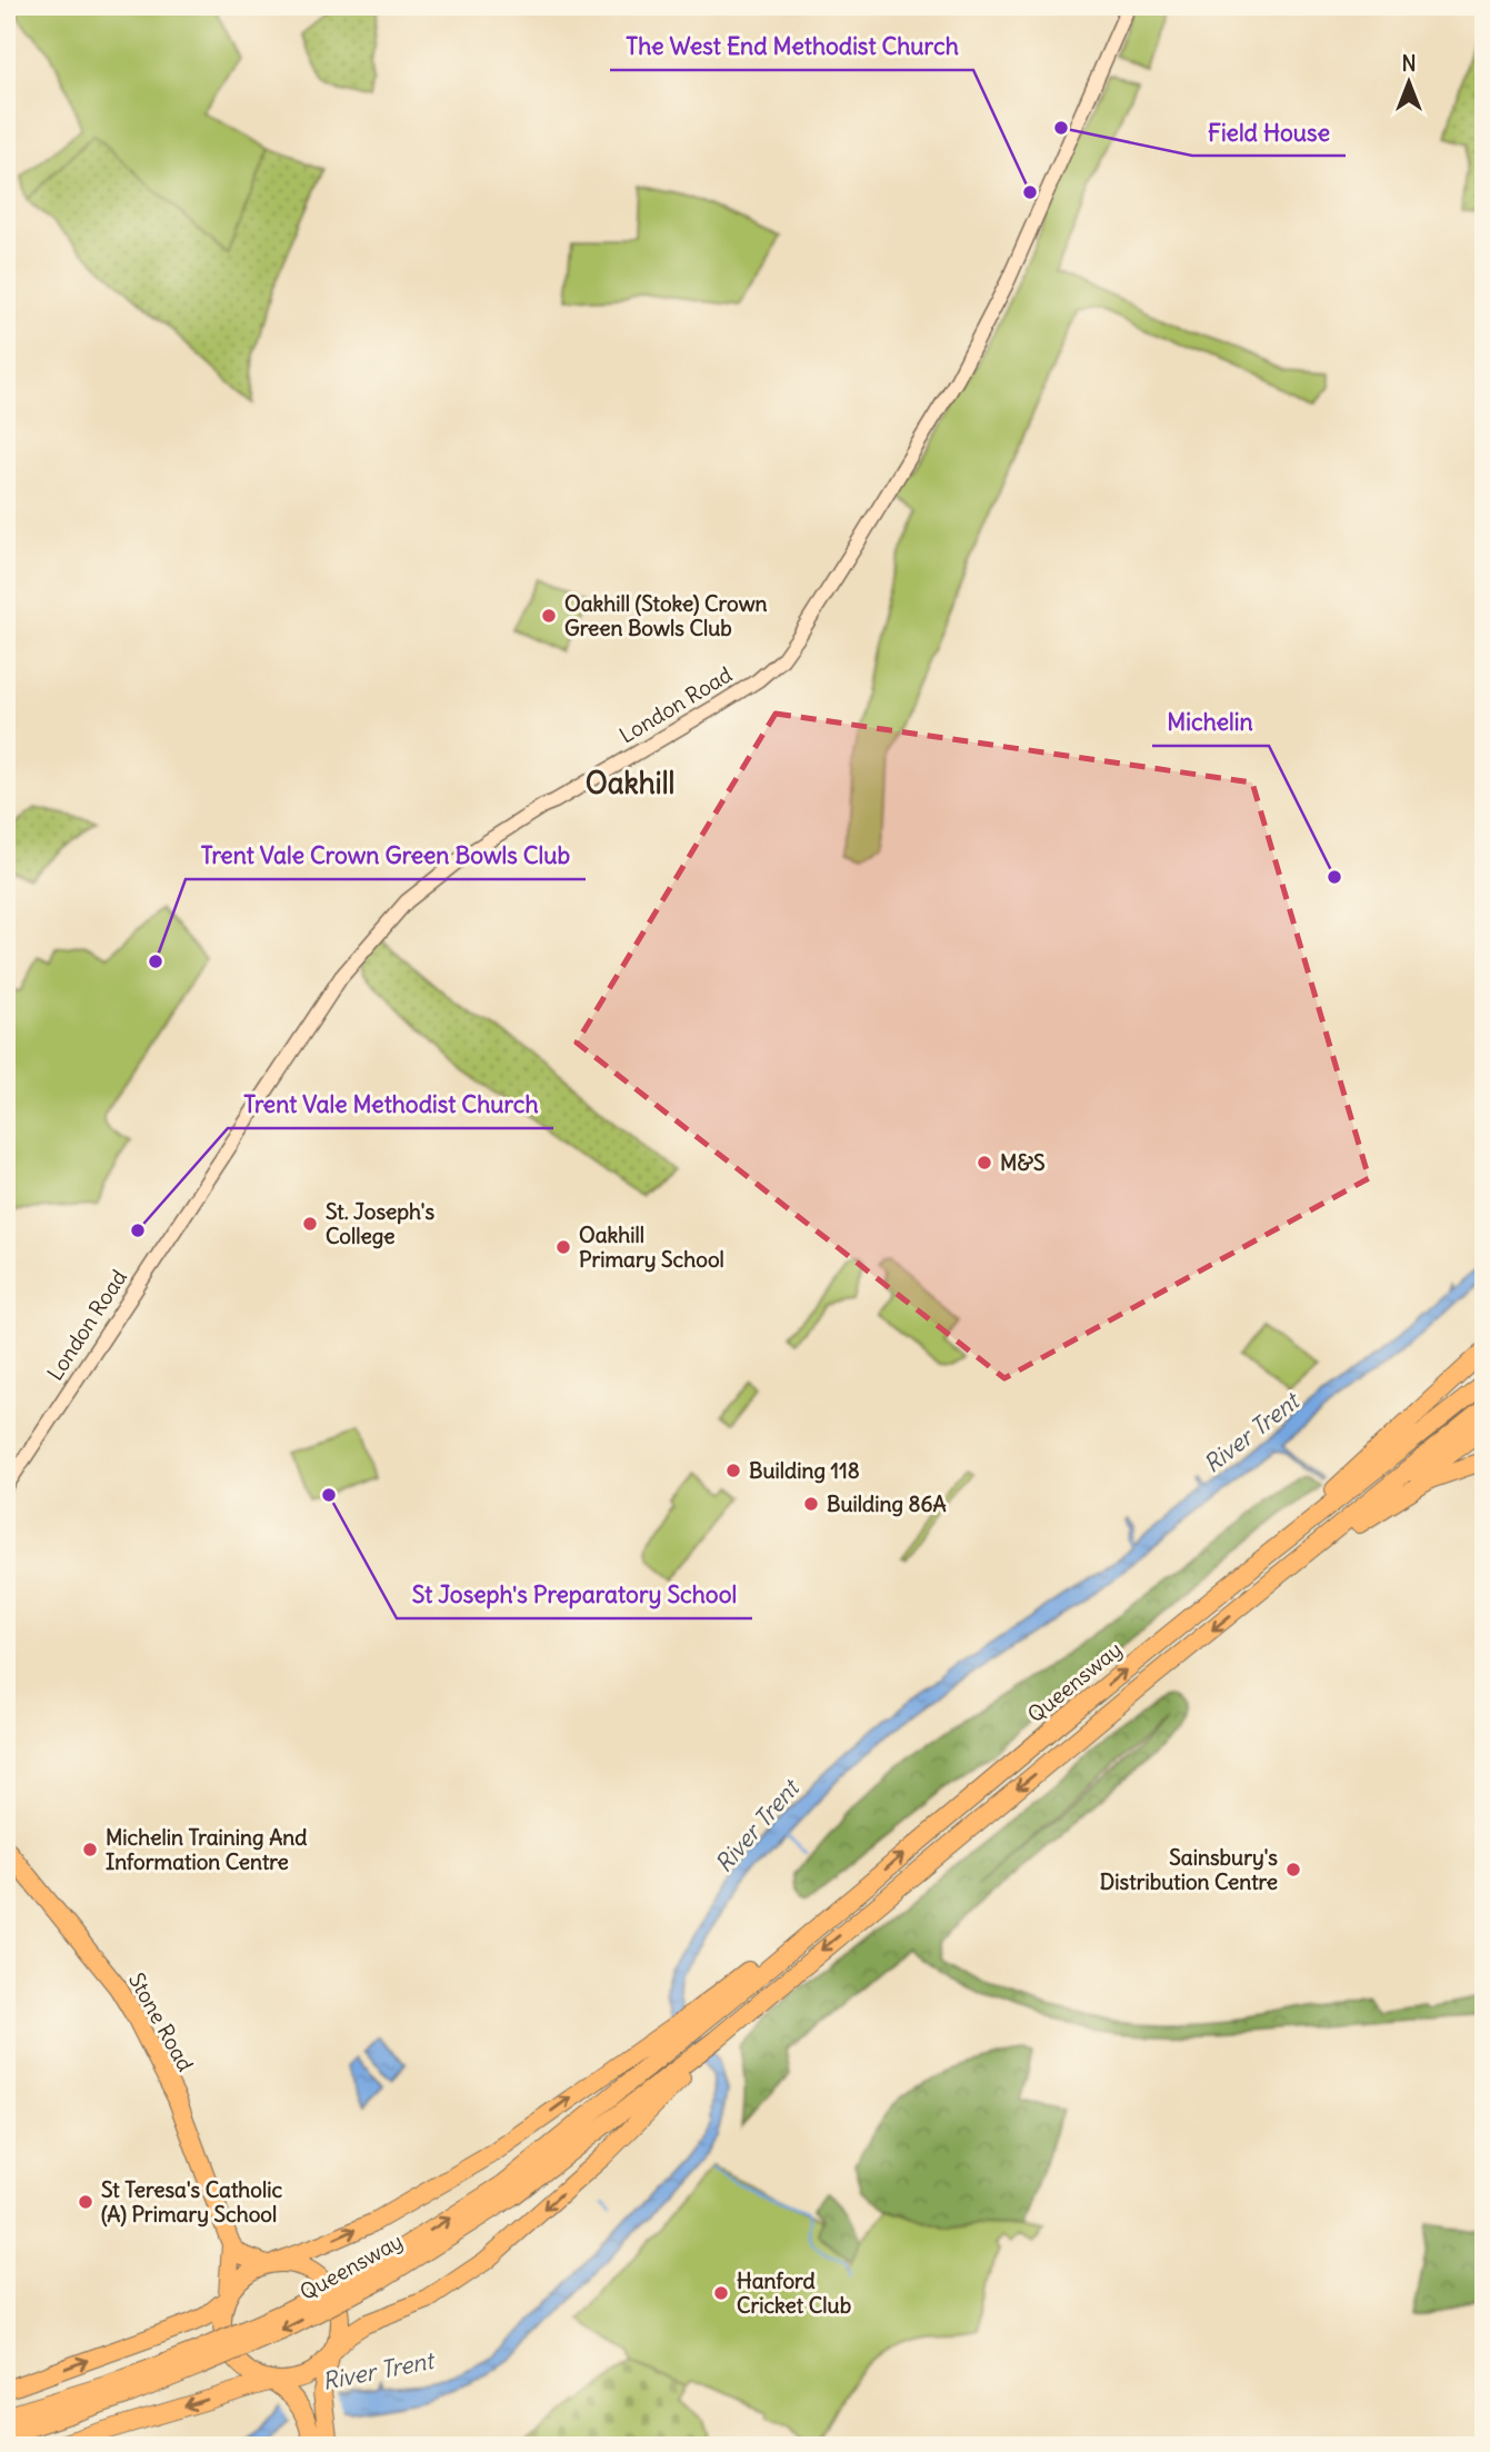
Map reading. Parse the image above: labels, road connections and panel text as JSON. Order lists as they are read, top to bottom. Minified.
{"streets":{"highway":["Queensway","Stone Road"],"main road":["London Road"]},"districts":["Oakhill"],"water":["River Trent"],"places":["Field House","The West End Methodist Church","Oakhill (Stoke) Crown Green Bowls Club","Michelin","Trent Vale Crown Green Bowls Club","M&S","St. Joseph's College","Trent Vale Methodist Church","Oakhill Primary School","Building 118","St Joseph's Preparatory School","Building 86A","Michelin Training And Information Centre","Sainsbury's Distribution Centre","St Teresa's Catholic (A) Primary School","Hanford Cricket Club"],"north":"top"}
